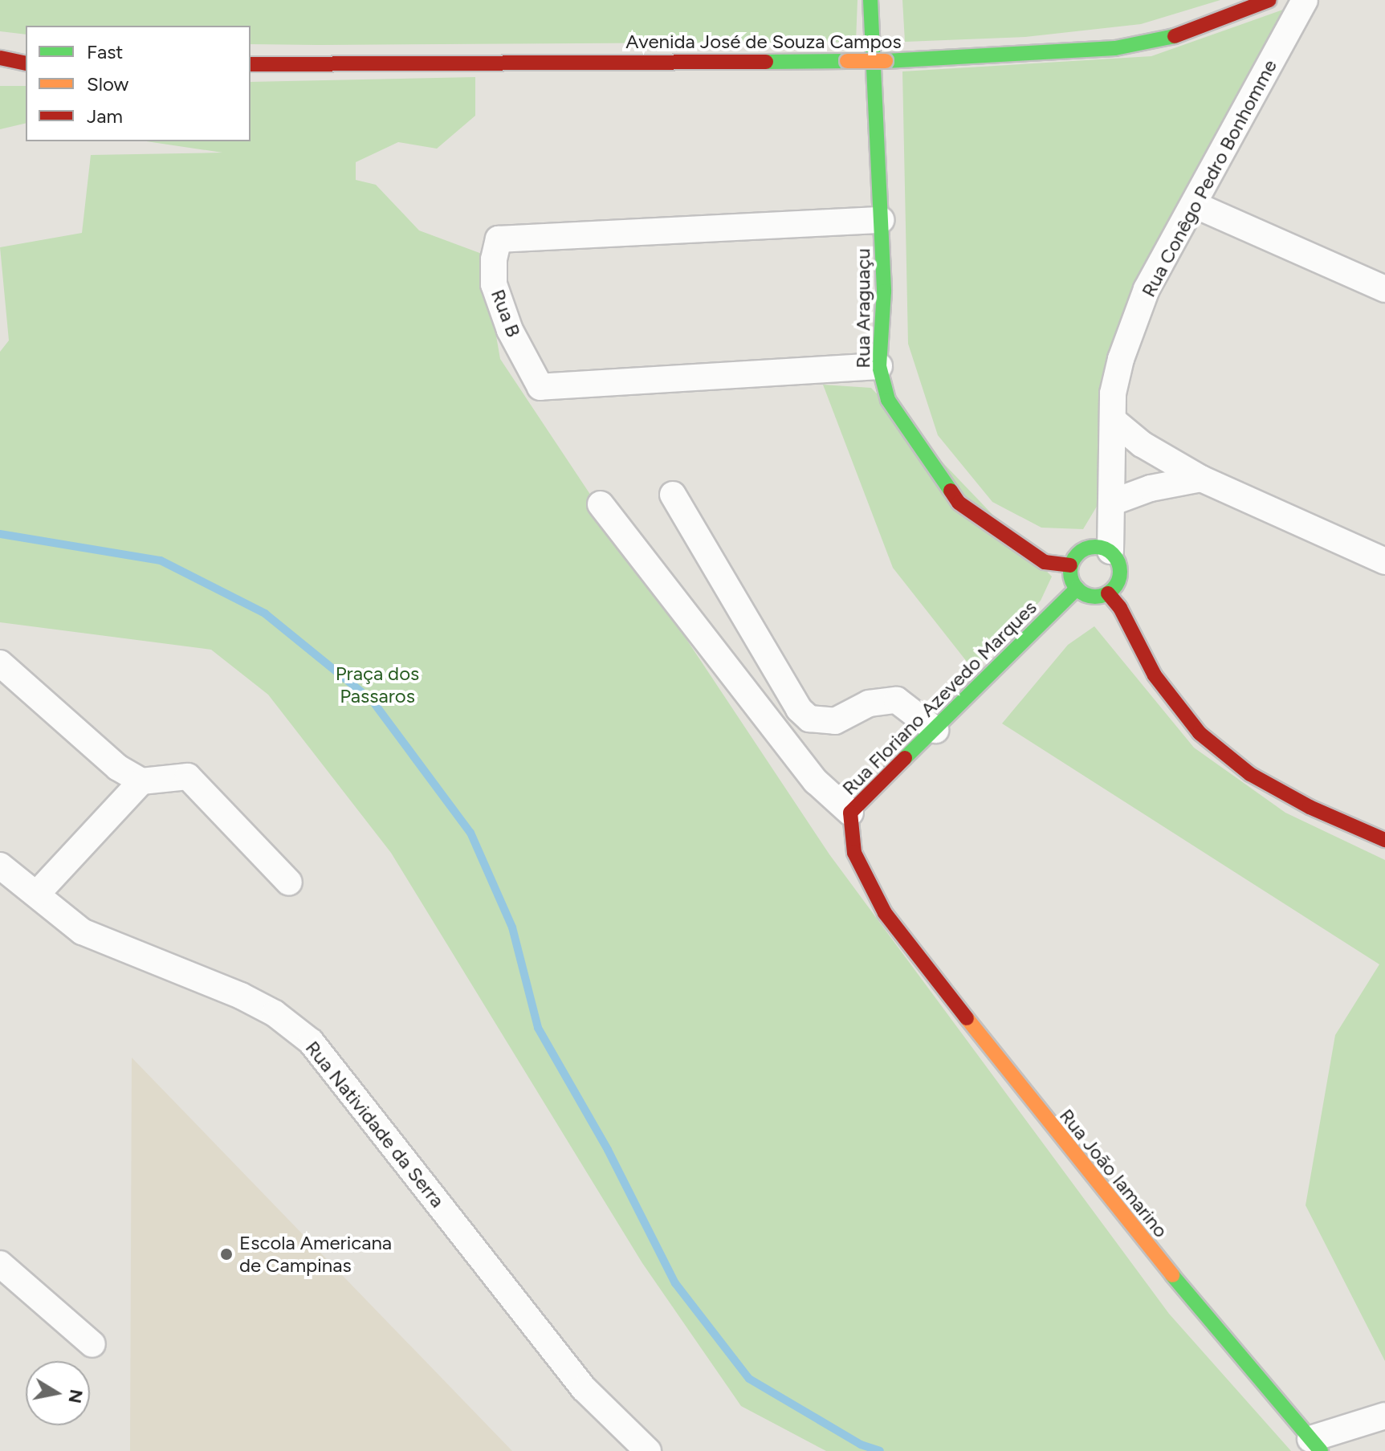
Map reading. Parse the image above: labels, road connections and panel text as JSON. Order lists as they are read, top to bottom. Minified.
{"streets":{"main road":["Avenida José de Souza Campos","Rua Araguaçu","Rua Floriano Azevedo Marques","Rua João Iamarino"],"street":["Rua Conêgo Pedro Bonhomme","Rua B","Rua Natividade da Serra"]},"crossings":[["Rua Conêgo Pedro Bonhomme","Rua Araguaçu"],["Rua Conêgo Pedro Bonhomme","Rua Floriano Azevedo Marques"],["Rua Araguaçu","Rua B"],["Rua Araguaçu","Rua Floriano Azevedo Marques"],["Rua Floriano Azevedo Marques","Rua João Iamarino"]],"parks":["Praça dos Passaros"],"places":["Escola Americana de Campinas"],"legend":["Fast","Slow","Jam"],"north":"right"}
